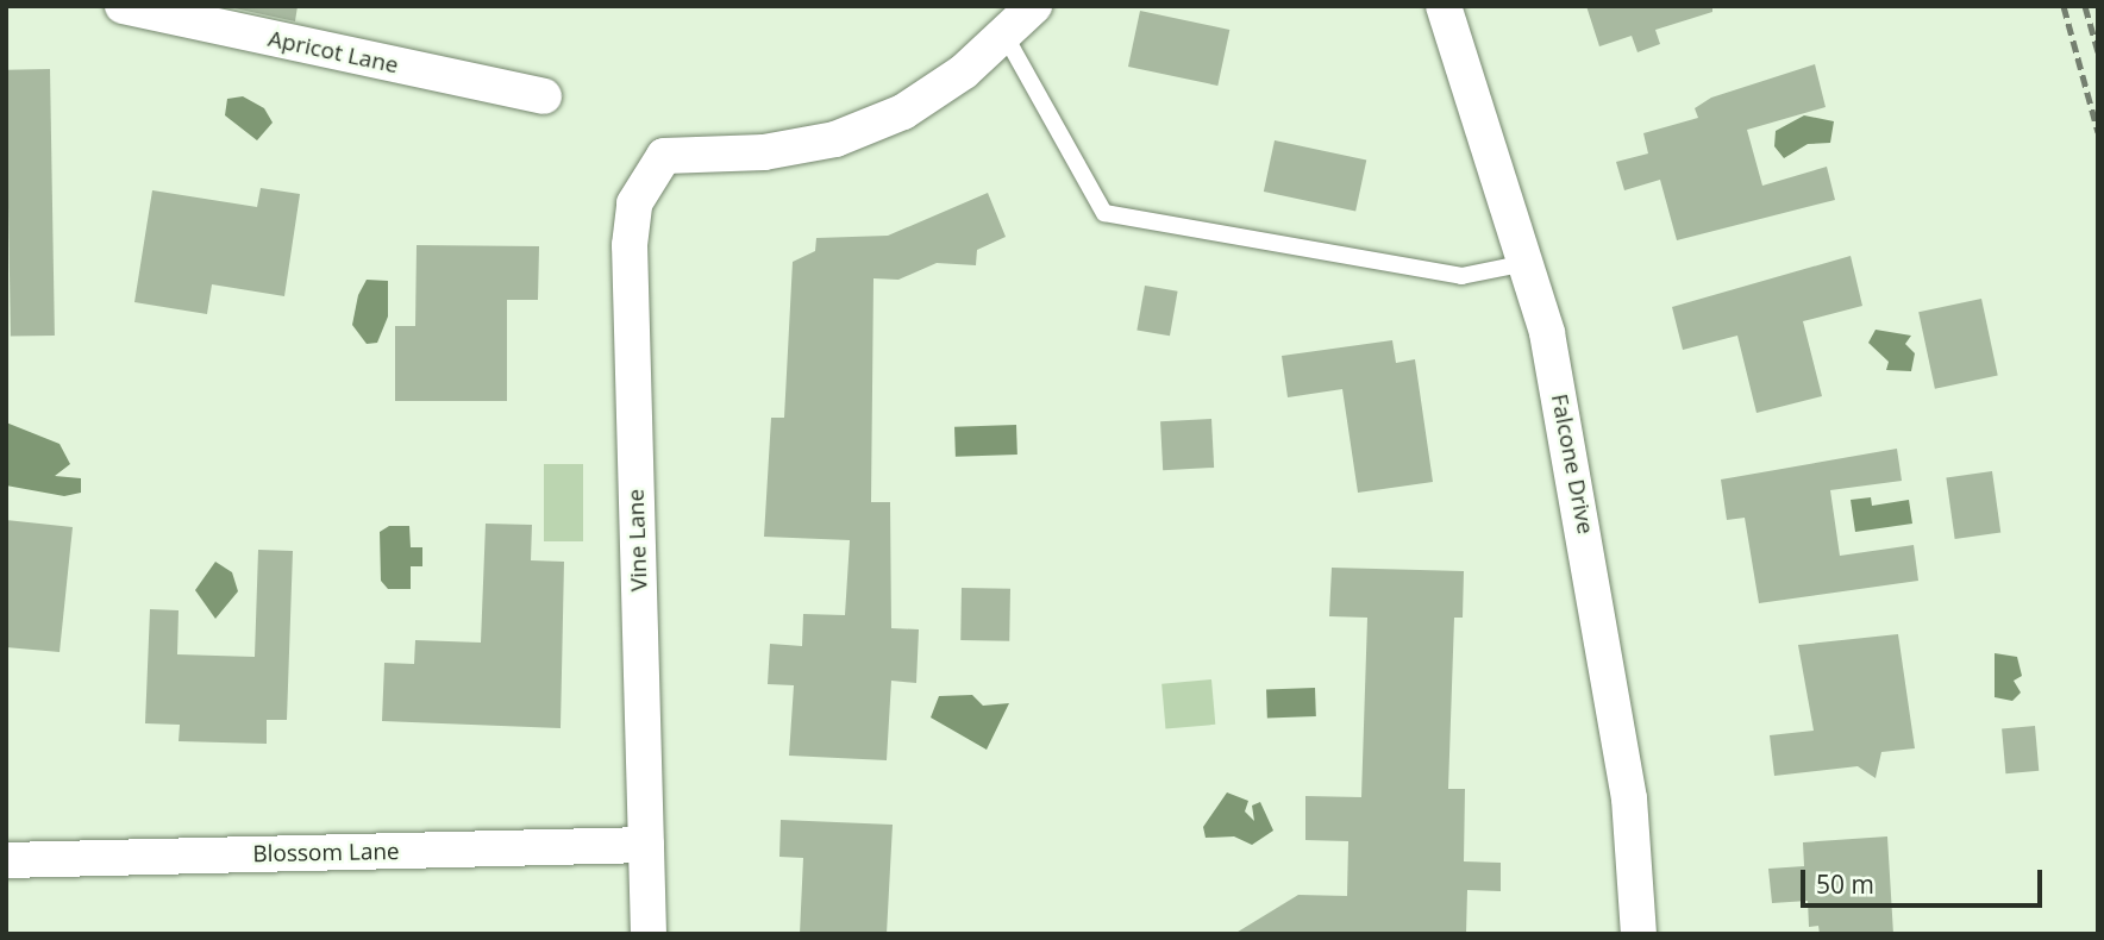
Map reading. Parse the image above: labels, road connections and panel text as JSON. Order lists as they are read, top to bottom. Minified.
{"streets":{"street":["Apricot Lane","Falcone Drive","Vine Lane","Blossom Lane"]},"crossings":[["Vine Lane","Blossom Lane"]],"scale_bar":"50 m"}
